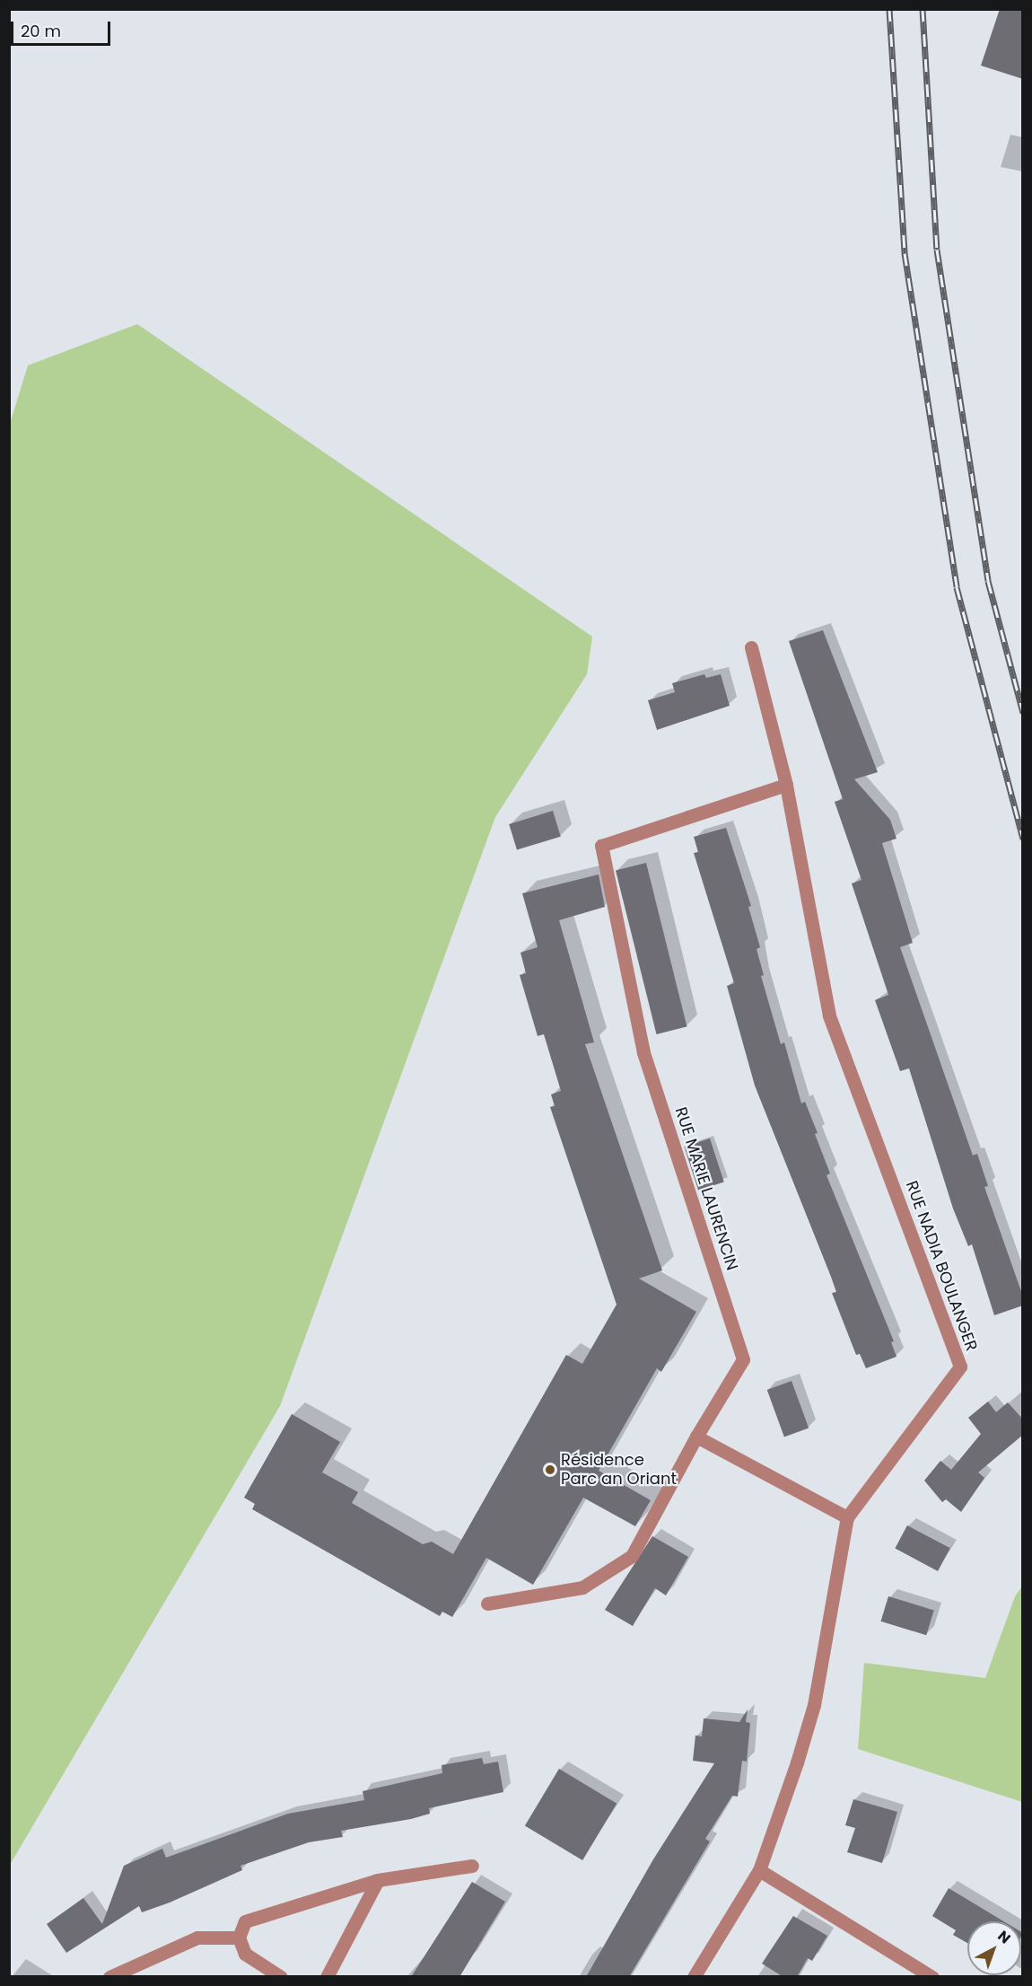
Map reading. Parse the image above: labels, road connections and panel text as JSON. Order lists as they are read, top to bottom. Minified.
{"streets":{"street":["RUE MARIE LAURENCIN","RUE NADIA BOULANGER"]},"crossings":[["RUE MARIE LAURENCIN","RUE NADIA BOULANGER"]],"places":["Résidence Parc an Oriant"],"scale_bar":"20 m","north":"top right"}
